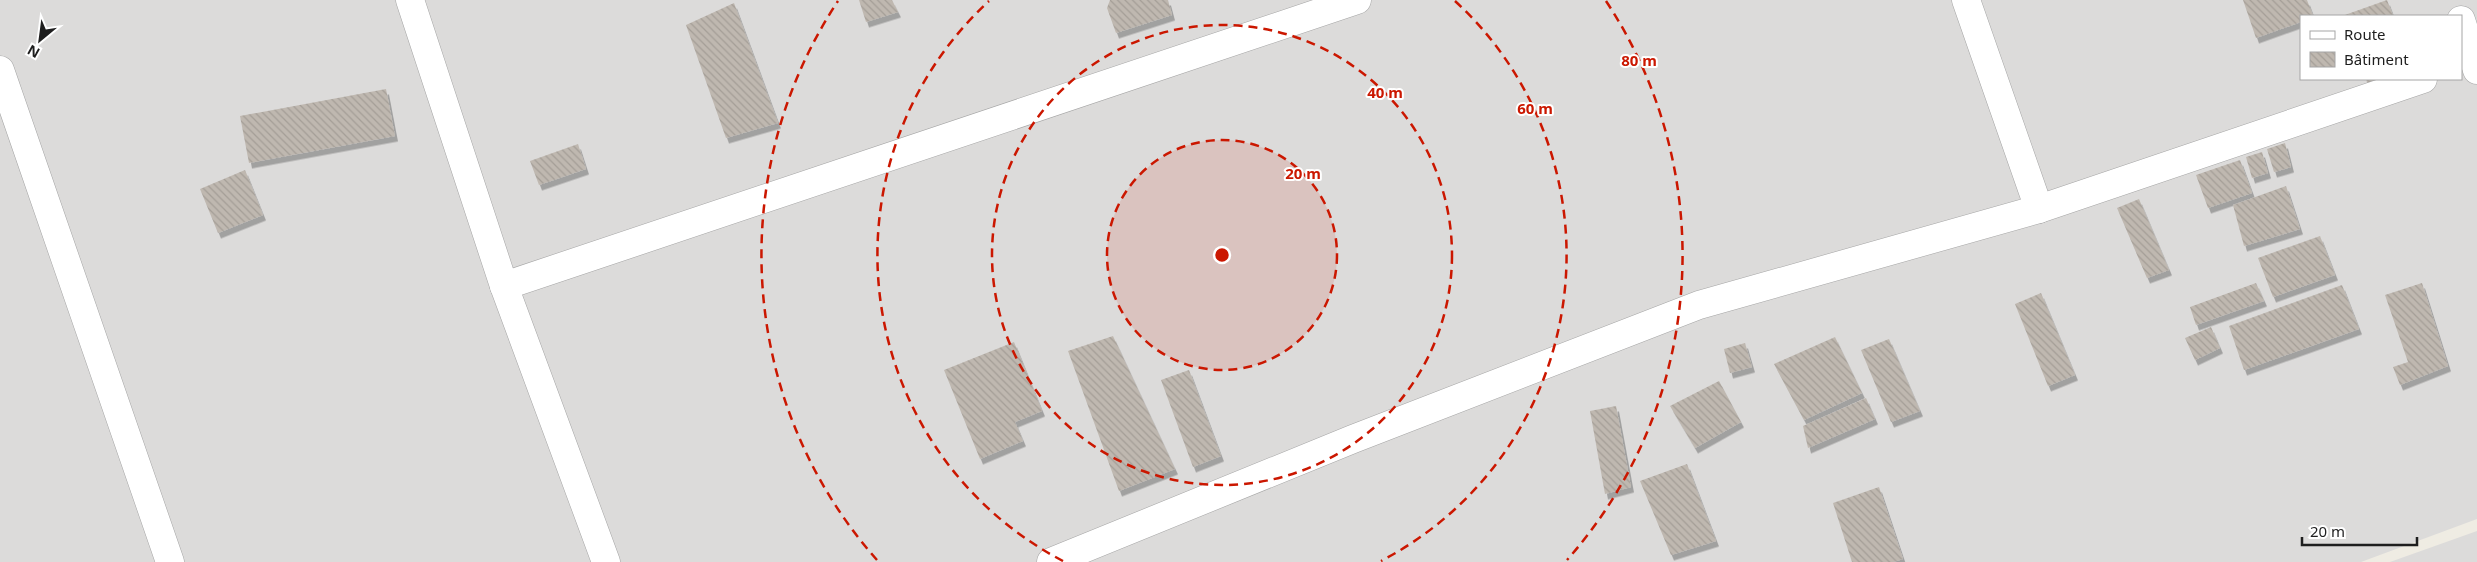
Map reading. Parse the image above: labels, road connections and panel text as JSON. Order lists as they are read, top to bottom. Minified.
{"legend":["Route","Bâtiment"],"scale_bar":"20 m","north":"bottom left","rings":["80 m","40 m","60 m","20 m"]}
